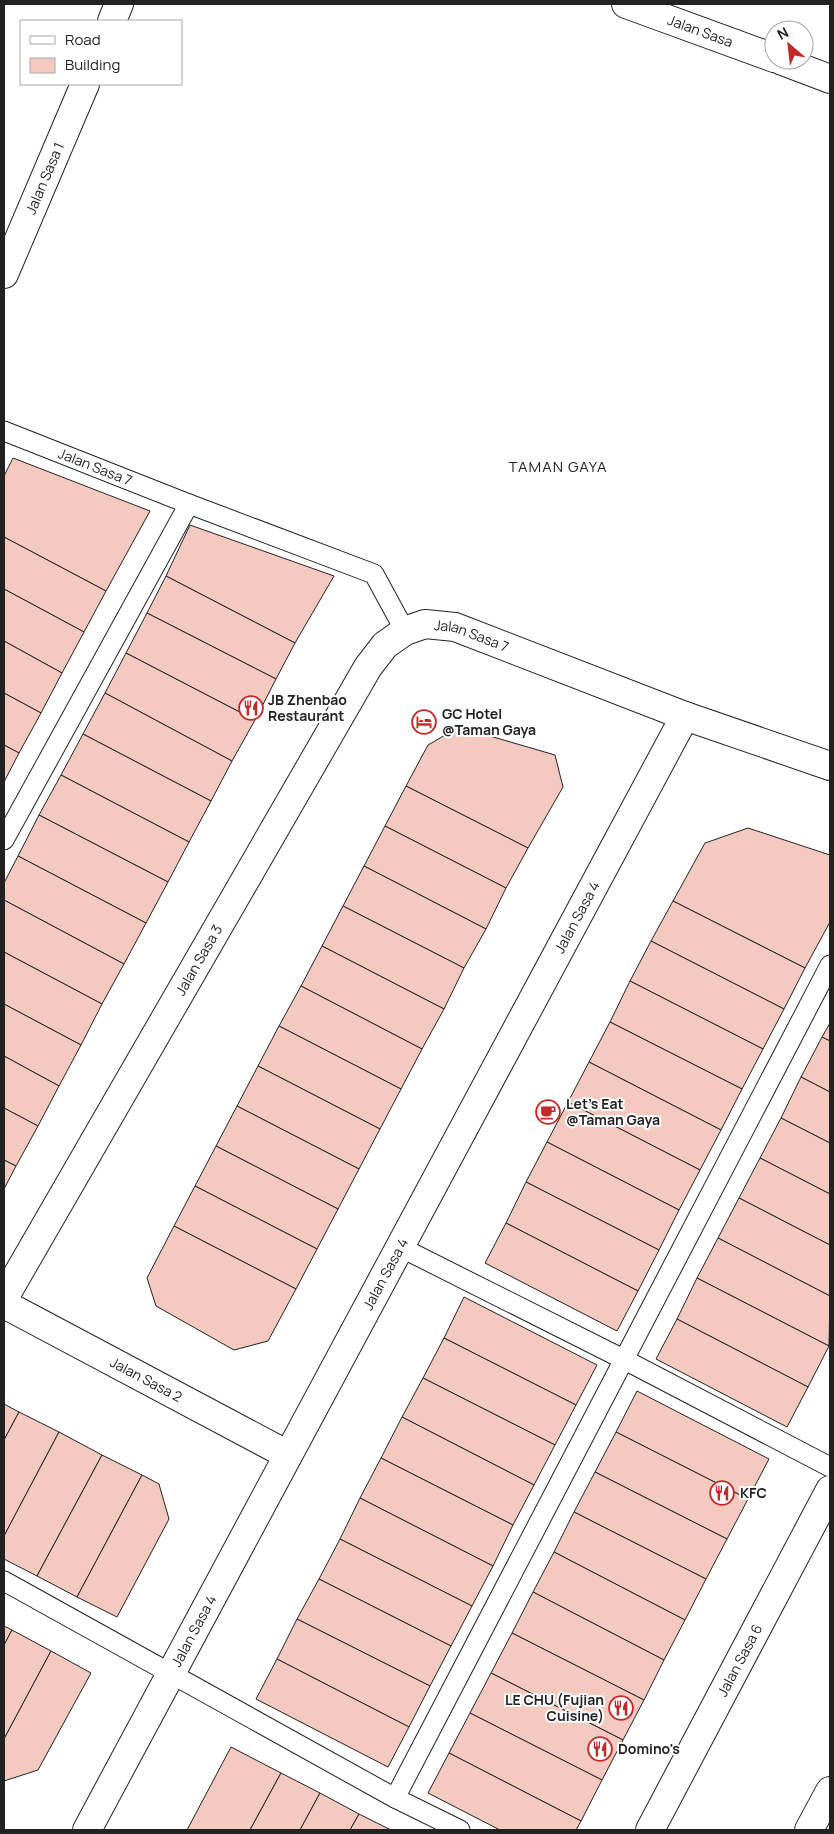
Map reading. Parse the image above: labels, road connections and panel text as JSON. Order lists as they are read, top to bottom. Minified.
{"streets":{"street":["Jalan Sasa","Jalan Sasa 1","Jalan Sasa 7","Jalan Sasa 4","Jalan Sasa 3","Jalan Sasa 2","Jalan Sasa 6"]},"crossings":[["Jalan Sasa 7","Jalan Sasa 4"],["Jalan Sasa 7","Jalan Sasa 3"],["Jalan Sasa 4","Jalan Sasa 2"]],"districts":["TAMAN GAYA"],"places":{"restaurant":["JB Zhenbao Restaurant","KFC","LE CHU (Fujian Cuisine)","Domino's"],"hotel":["GC Hotel @Taman Gaya"],"cafe":["Let's Eat @Taman Gaya"]},"legend":["Road","Building"],"north":"top left"}
